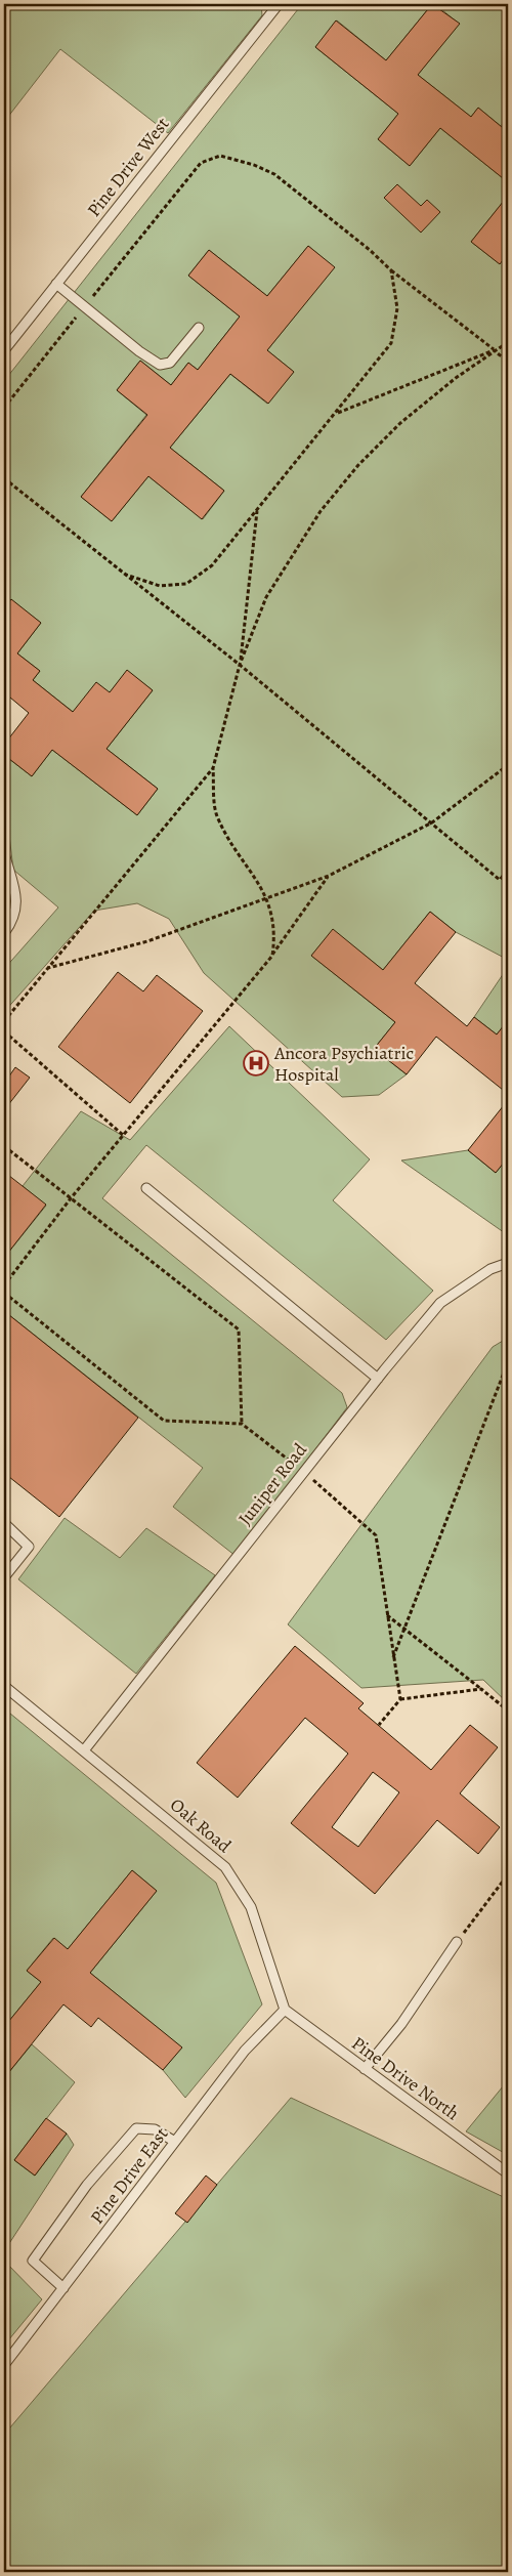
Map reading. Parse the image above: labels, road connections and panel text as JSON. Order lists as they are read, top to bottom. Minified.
{"streets":{"lane":["Pine Drive West","Juniper Road","Oak Road","Pine Drive North","Pine Drive East"]},"crossings":[["Juniper Road","Oak Road"],["Oak Road","Pine Drive North"],["Oak Road","Pine Drive East"],["Pine Drive North","Pine Drive East"]],"places":{"hospital":["Ancora Psychiatric Hospital"]}}
